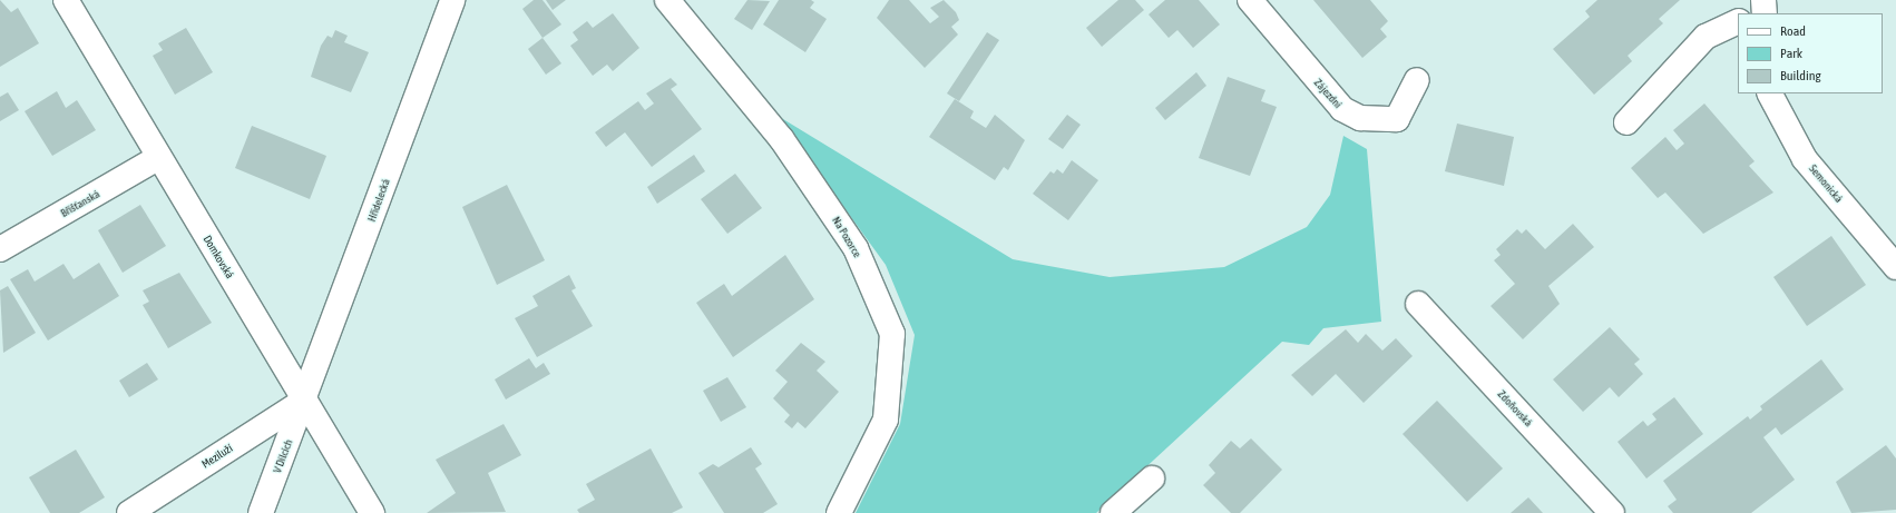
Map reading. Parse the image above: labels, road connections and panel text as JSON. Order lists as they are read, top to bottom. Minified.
{"streets":{"street":["Zájezdní","Semonická","Hřídelecká","Bříšťanská","Na Pozorce","Domkovská","Zdoňovská","Meziluží","V Dílcích"]},"crossings":[["Hřídelecká","Domkovská"],["Hřídelecká","Meziluží"],["Hřídelecká","V Dílcích"],["Bříšťanská","Domkovská"],["Domkovská","Meziluží"],["Domkovská","V Dílcích"],["Meziluží","V Dílcích"]],"legend":["Road","Park","Building"]}
